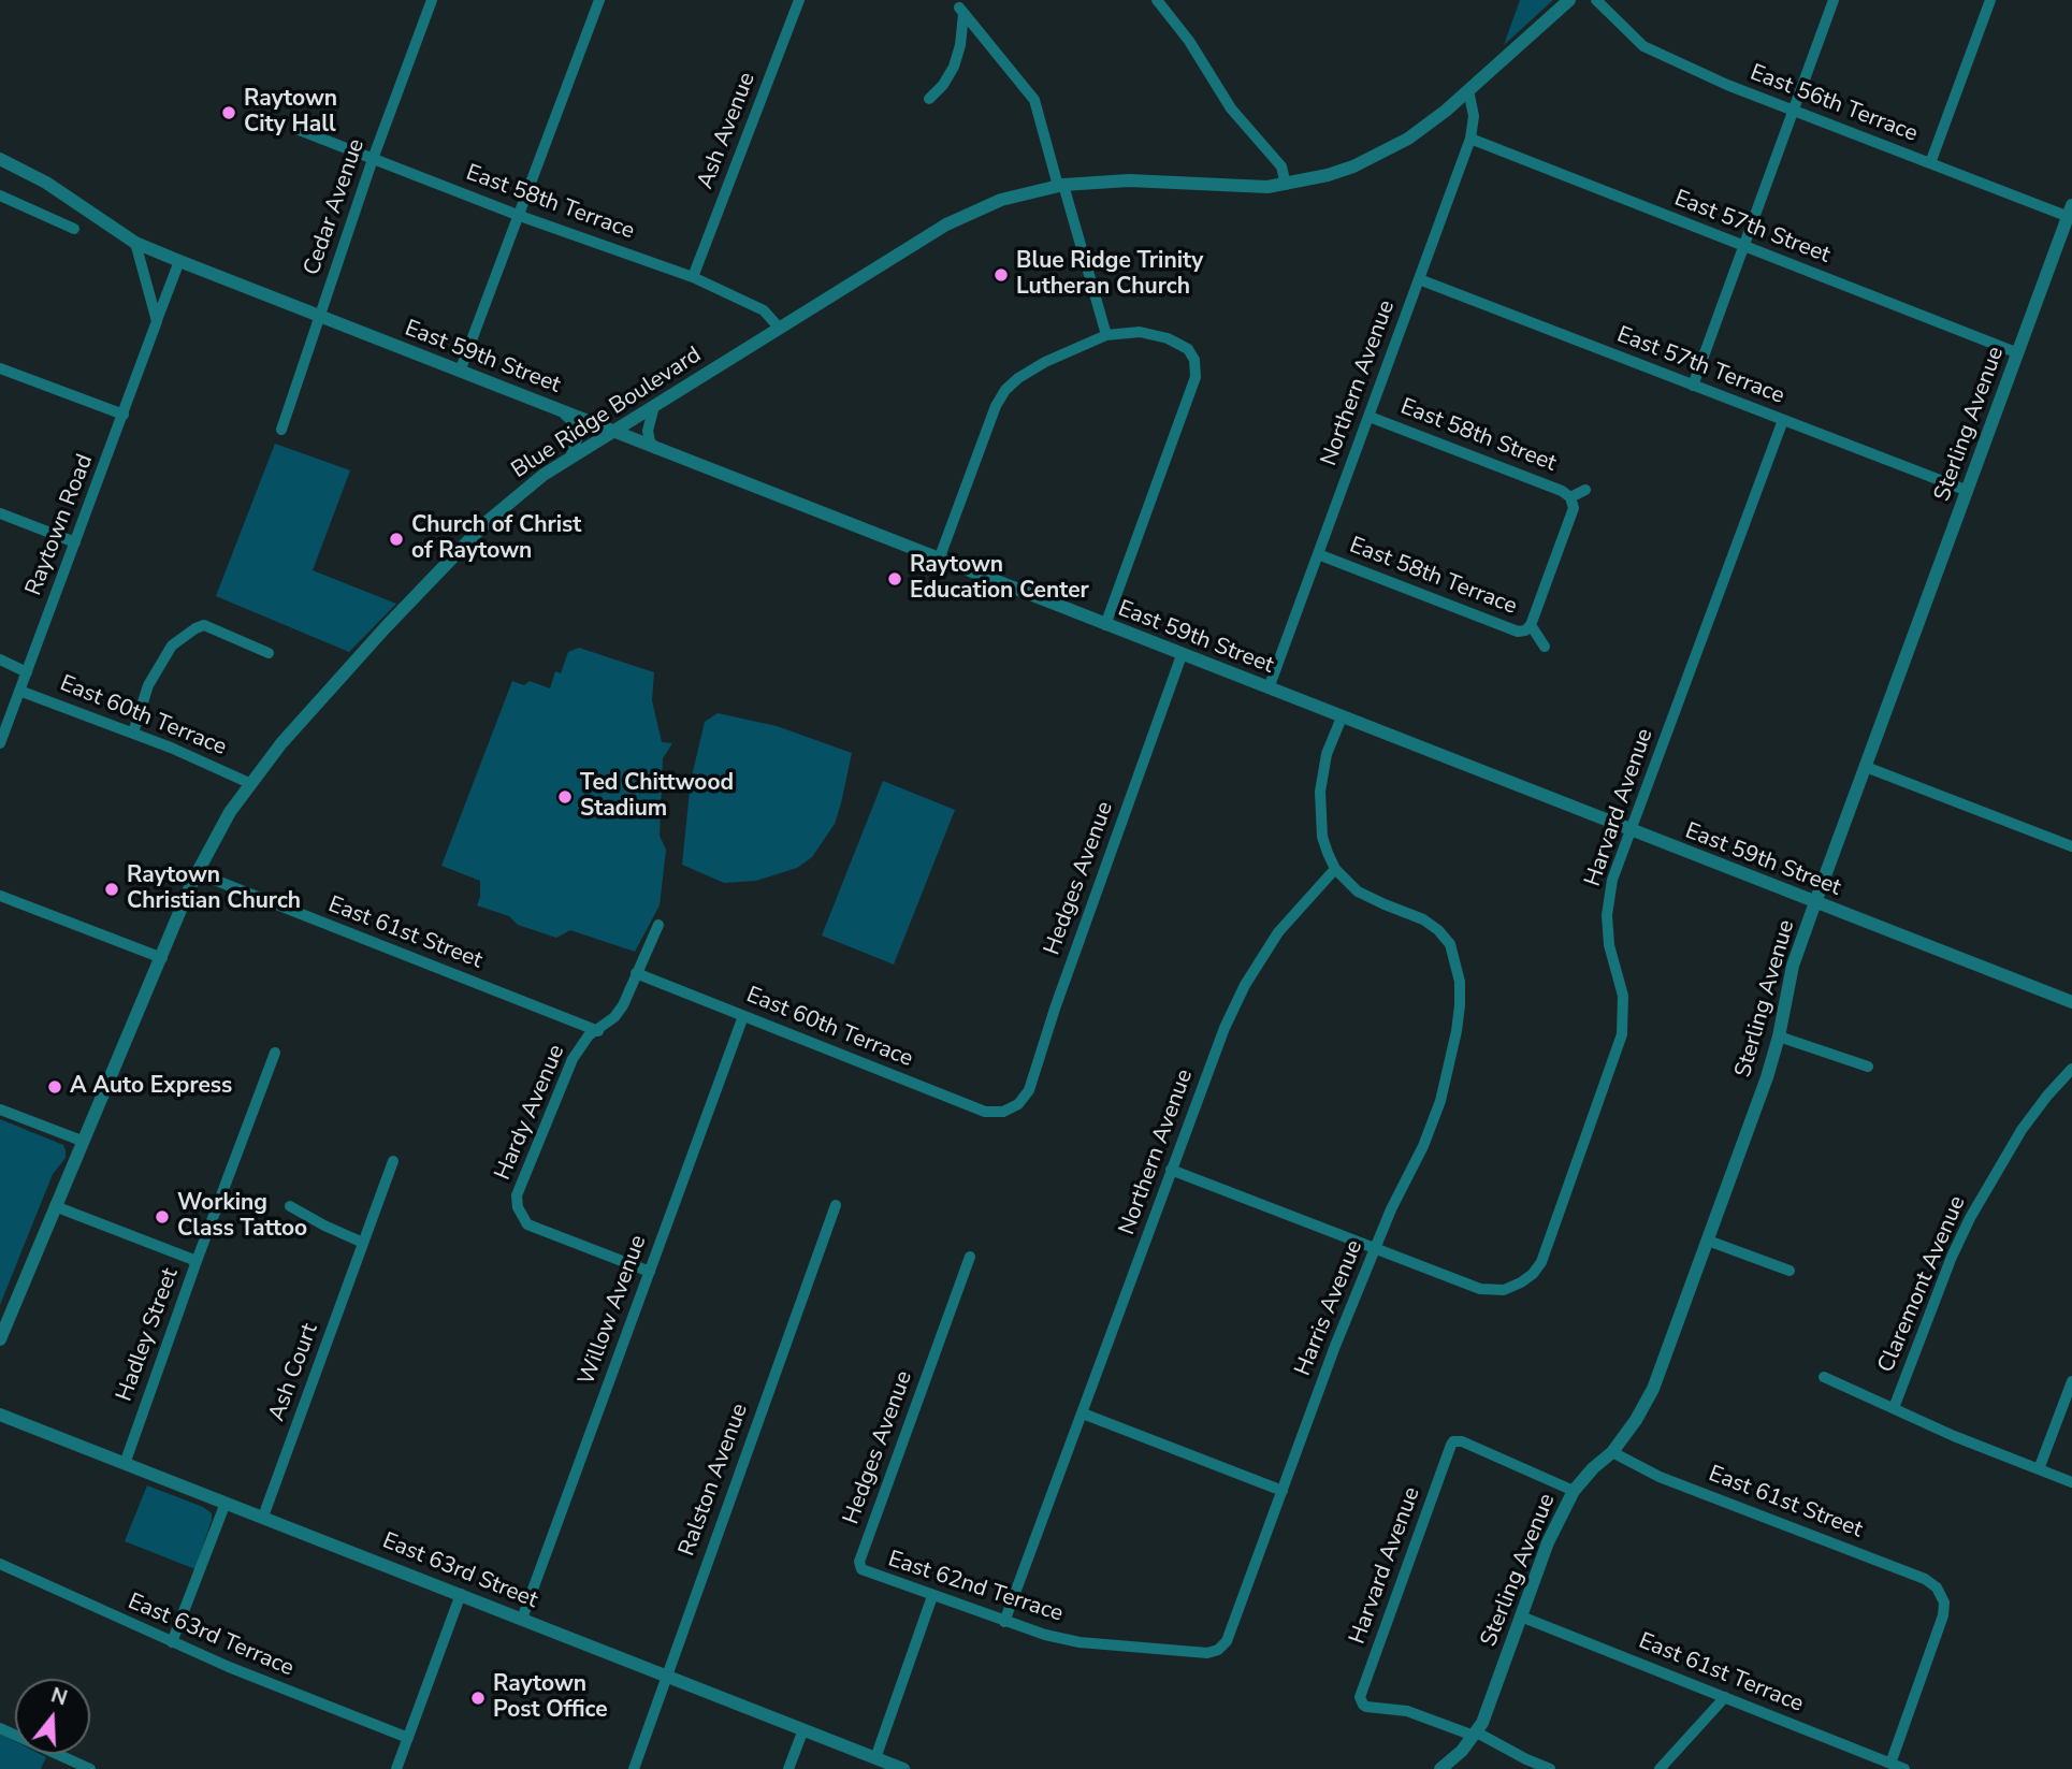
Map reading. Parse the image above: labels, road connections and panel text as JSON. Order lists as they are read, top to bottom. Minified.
{"streets":{"street":["East 56th Terrace","Ash Avenue","East 58th Terrace","Cedar Avenue","East 57th Street","East 59th Street","East 57th Terrace","Northern Avenue","Blue Ridge Boulevard","Sterling Avenue","East 58th Street","Raytown Road","East 60th Terrace","Harvard Avenue","Hedges Avenue","East 61st Street","Hardy Avenue","Claremont Avenue","Harris Avenue","Willow Avenue","Hadley Street","Ash Court","Ralston Avenue","East 63rd Street","East 62nd Terrace","East 63rd Terrace","East 61st Terrace"]},"crossings":[["East 56th Terrace","Sterling Avenue"],["Ash Avenue","East 58th Terrace"],["East 58th Terrace","Cedar Avenue"],["East 58th Terrace","Northern Avenue"],["East 58th Terrace","Blue Ridge Boulevard"],["Cedar Avenue","East 59th Street"],["East 57th Street","Northern Avenue"],["East 57th Street","Sterling Avenue"],["East 59th Street","Northern Avenue"],["East 59th Street","Blue Ridge Boulevard"],["East 59th Street","Sterling Avenue"],["East 59th Street","Raytown Road"],["East 59th Street","Harvard Avenue"],["East 59th Street","Hedges Avenue"],["East 57th Terrace","Northern Avenue"],["East 57th Terrace","Sterling Avenue"],["East 57th Terrace","Harvard Avenue"],["Northern Avenue","Blue Ridge Boulevard"],["Northern Avenue","East 58th Street"],["Northern Avenue","Harris Avenue"],["Northern Avenue","East 62nd Terrace"],["Blue Ridge Boulevard","East 60th Terrace"],["Blue Ridge Boulevard","East 61st Street"],["Sterling Avenue","Harvard Avenue"],["Sterling Avenue","East 61st Street"],["Sterling Avenue","East 61st Terrace"],["Raytown Road","East 60th Terrace"],["East 60th Terrace","Hedges Avenue"],["East 60th Terrace","Hardy Avenue"],["East 60th Terrace","Willow Avenue"],["Harvard Avenue","Harris Avenue"],["Hedges Avenue","East 62nd Terrace"],["East 61st Street","Hardy Avenue"],["East 61st Street","East 61st Terrace"],["Hardy Avenue","Willow Avenue"],["Harris Avenue","East 62nd Terrace"],["Willow Avenue","East 63rd Street"],["Hadley Street","East 63rd Street"],["Ash Court","East 63rd Street"],["Ralston Avenue","East 63rd Street"]],"places":["Raytown City Hall","Blue Ridge Trinity Lutheran Church","Church of Christ of Raytown","Raytown Education Center","Ted Chittwood Stadium","Raytown Christian Church","A Auto Express","Working Class Tattoo","Raytown Post Office"],"north":"top"}
